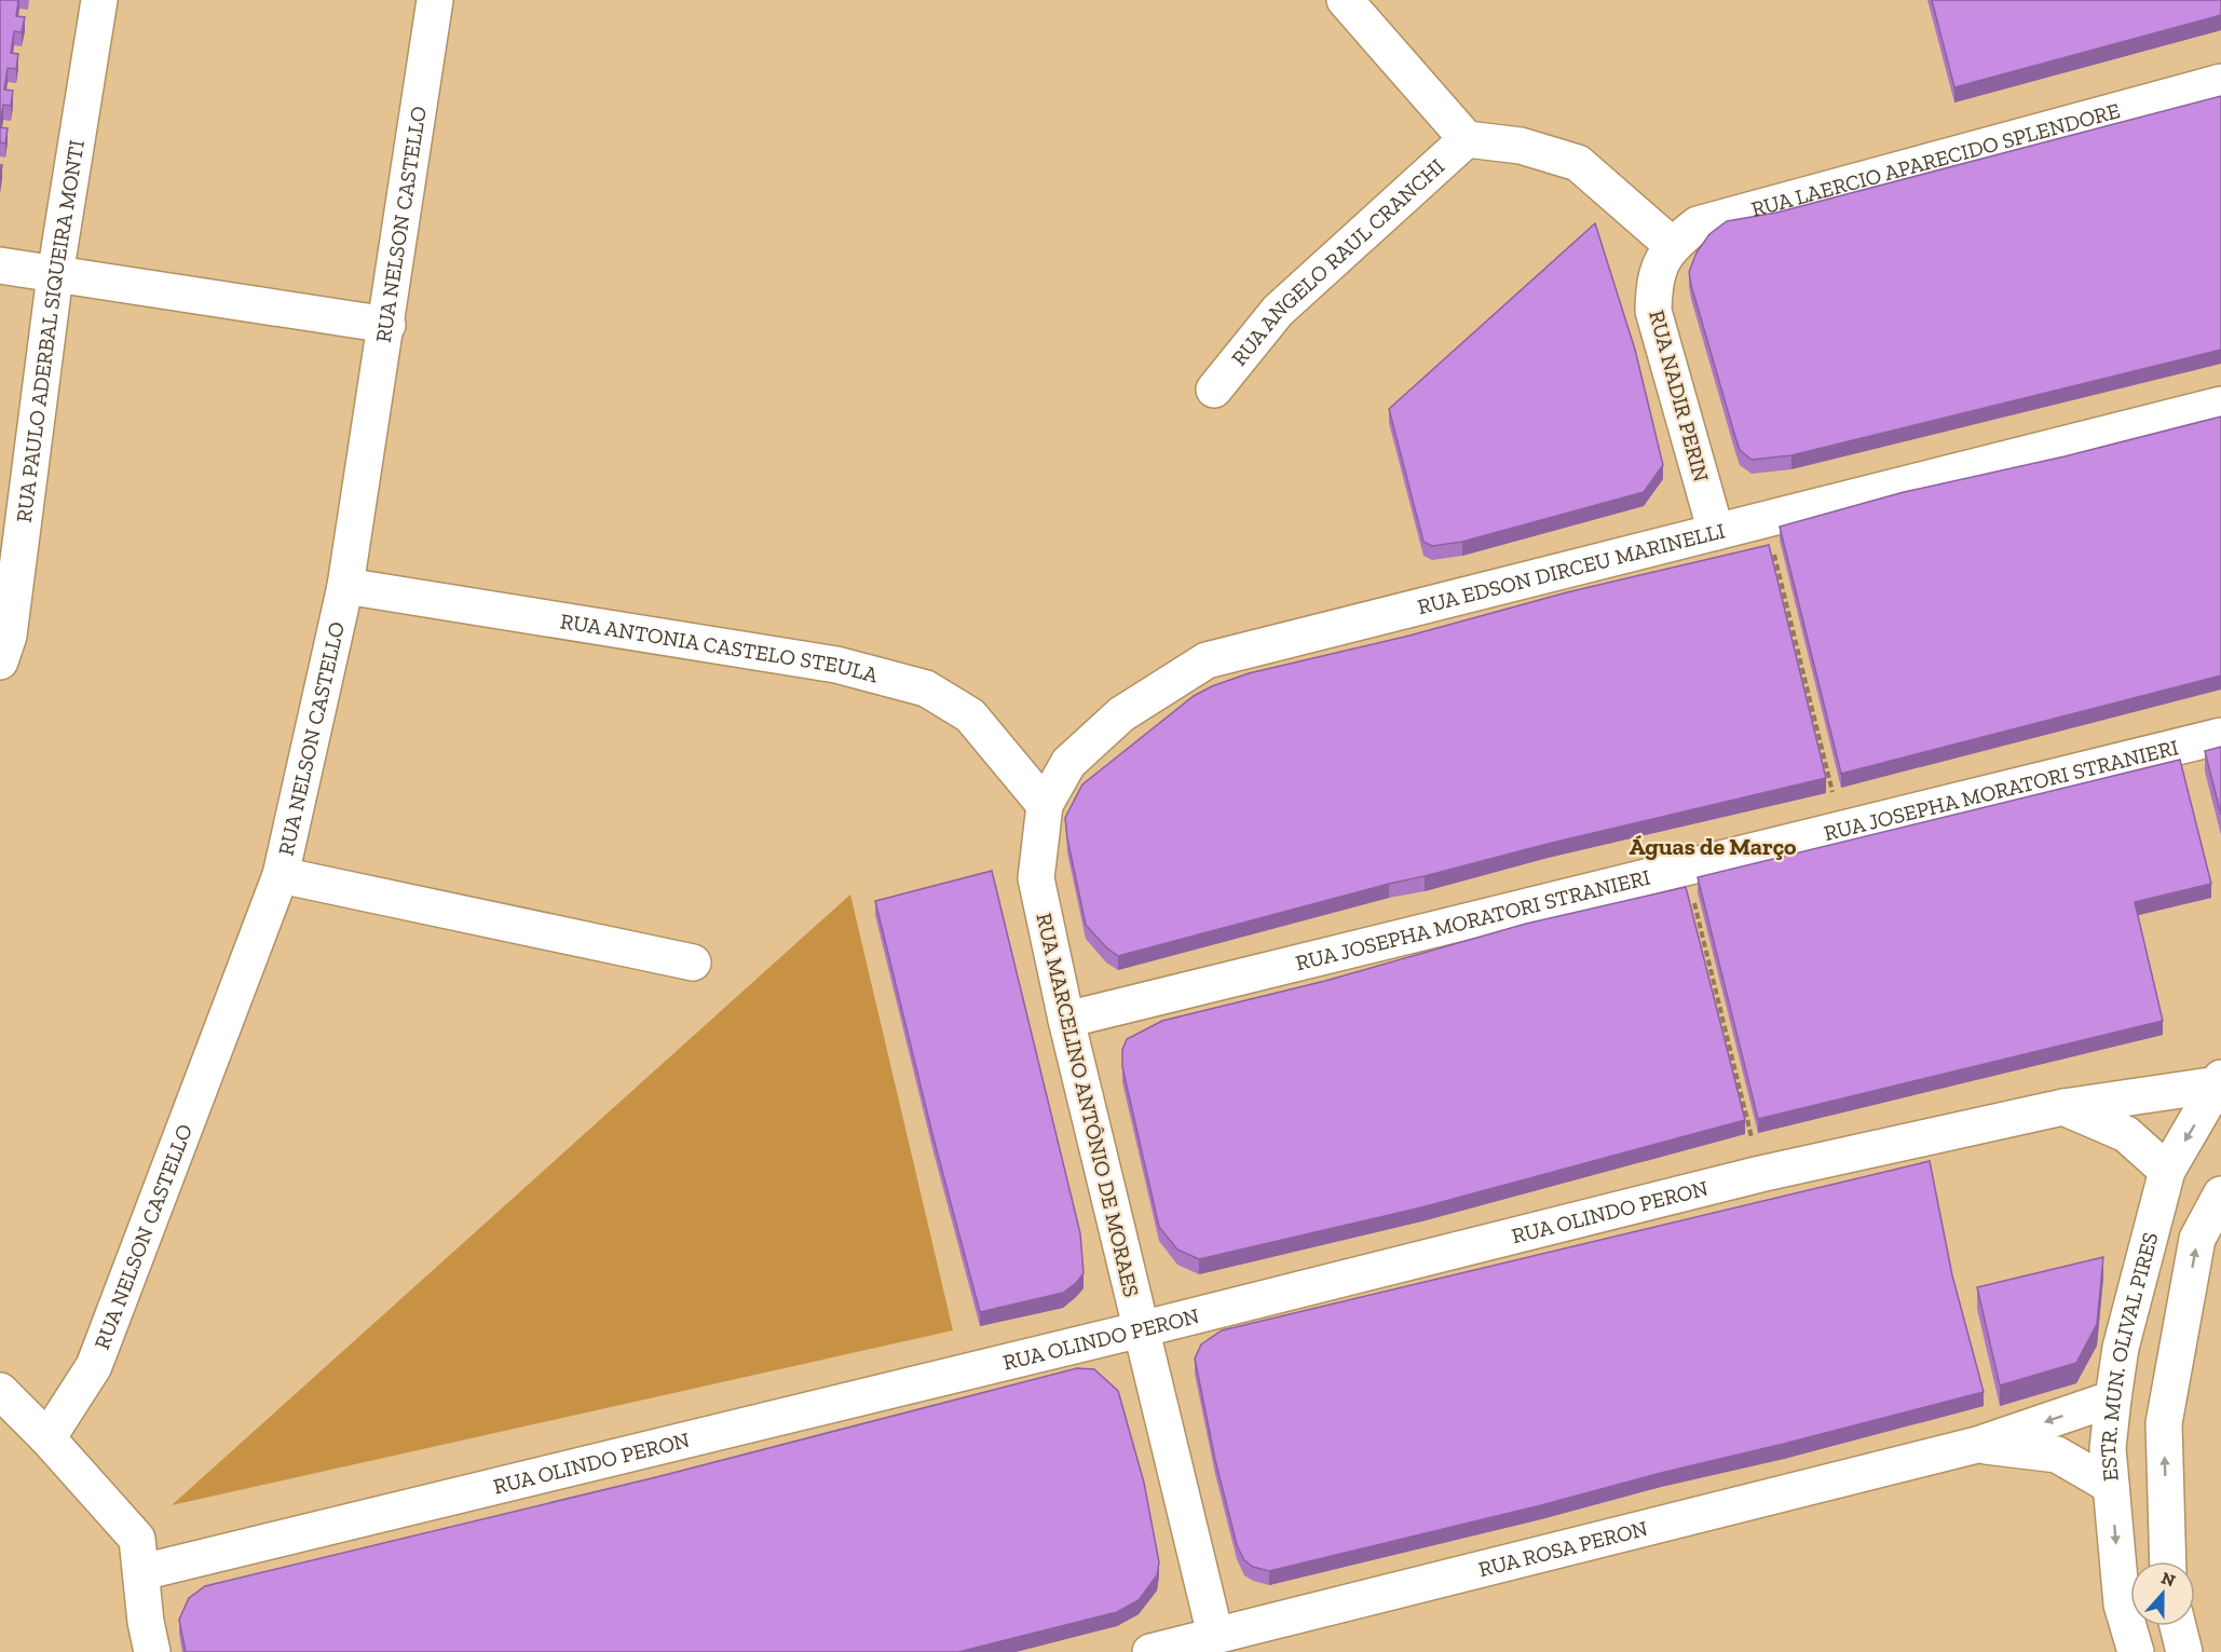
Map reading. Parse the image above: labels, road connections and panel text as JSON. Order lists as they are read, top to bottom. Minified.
{"streets":{"street":["RUA LAERCIO APARECIDO SPLENDORE","RUA NELSON CASTELLO","RUA ANGELO RAUL CRANCHI","RUA PAULO ADERBAL SIQUEIRA MONTI","RUA NADIR PERIN","RUA EDSON DIRCEU MARINELLI","RUA ANTONIA CASTELO STEULA","RUA JOSEPHA MORATORI STRANIERI","RUA MARCELINO ANTÔNIO DE MORAES","RUA OLINDO PERON","ESTR. MUN. OLIVAL PIRES","RUA ROSA PERON"]},"crossings":[["RUA LAERCIO APARECIDO SPLENDORE","RUA NADIR PERIN"],["RUA NELSON CASTELLO","RUA ANTONIA CASTELO STEULA"],["RUA NADIR PERIN","RUA EDSON DIRCEU MARINELLI"],["RUA EDSON DIRCEU MARINELLI","RUA ANTONIA CASTELO STEULA"],["RUA EDSON DIRCEU MARINELLI","RUA MARCELINO ANTÔNIO DE MORAES"],["RUA JOSEPHA MORATORI STRANIERI","RUA MARCELINO ANTÔNIO DE MORAES"],["RUA MARCELINO ANTÔNIO DE MORAES","RUA OLINDO PERON"],["RUA MARCELINO ANTÔNIO DE MORAES","RUA ROSA PERON"],["RUA OLINDO PERON","ESTR. MUN. OLIVAL PIRES"],["ESTR. MUN. OLIVAL PIRES","RUA ROSA PERON"]],"districts":["Águas de Março"],"north":"top"}
